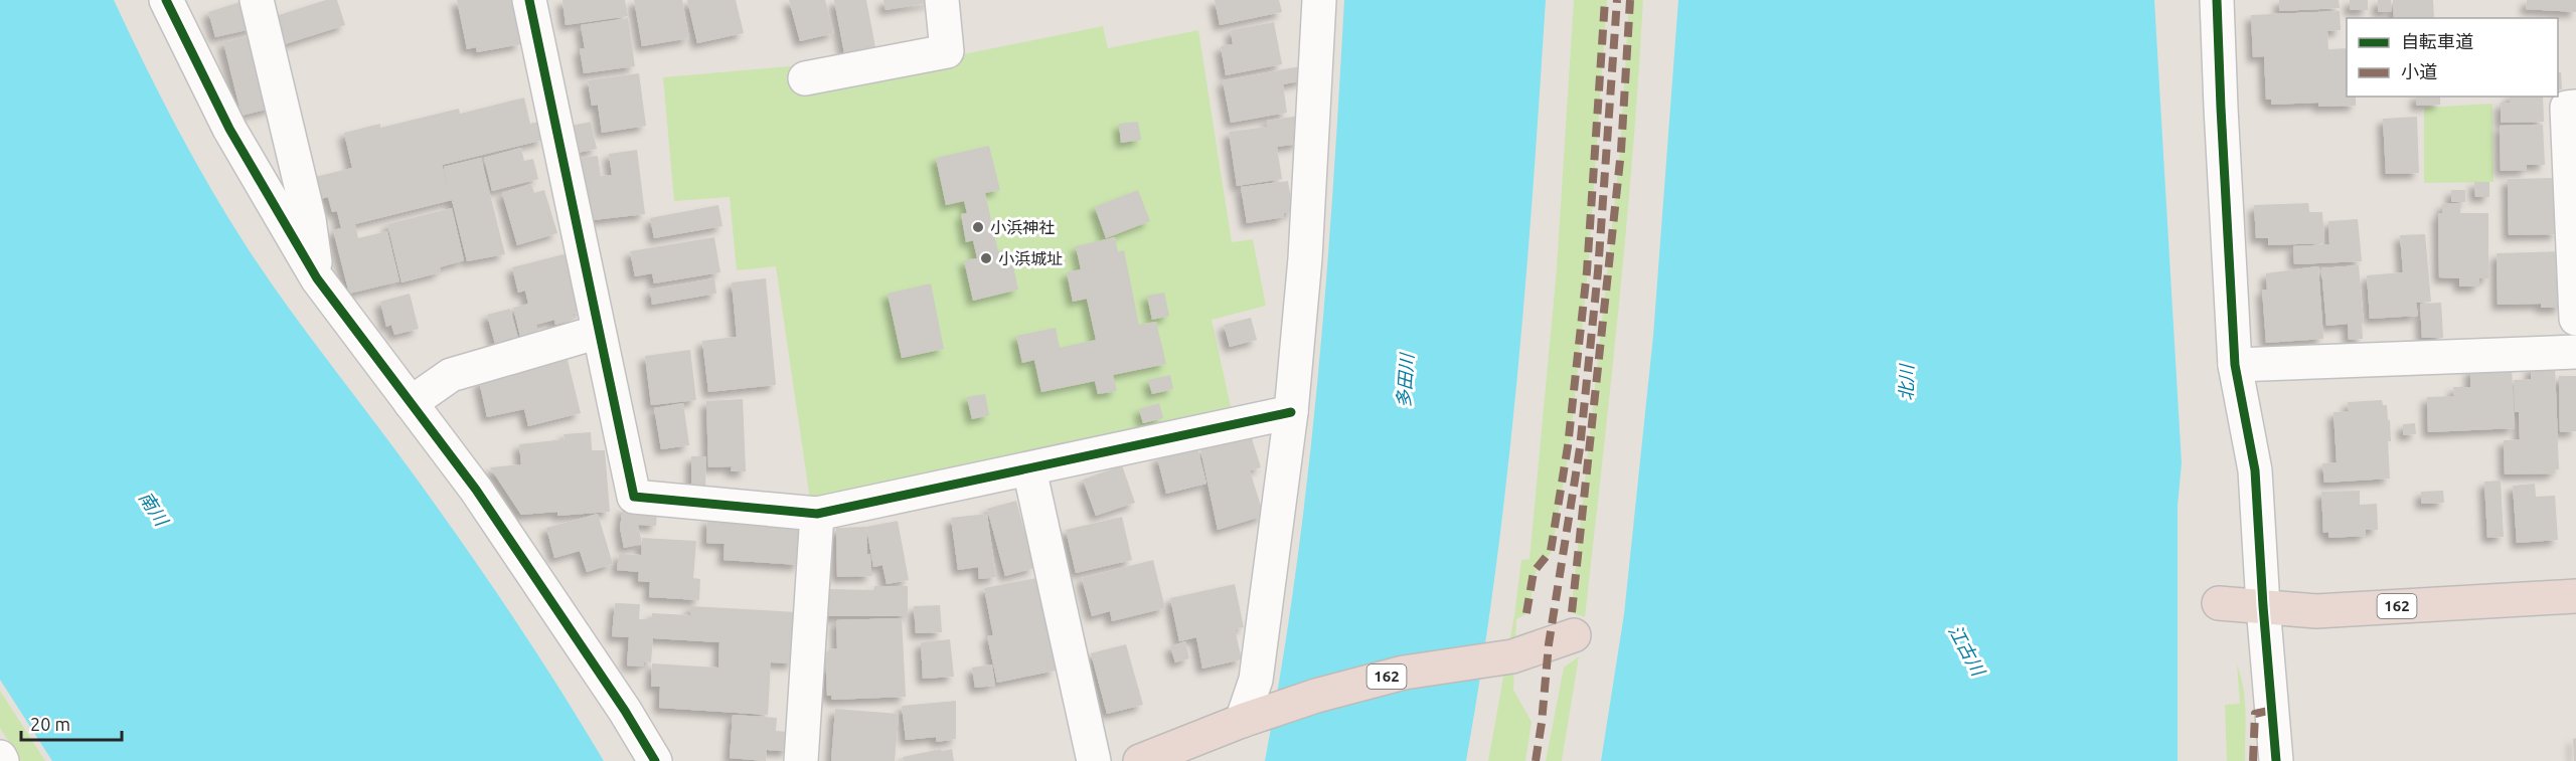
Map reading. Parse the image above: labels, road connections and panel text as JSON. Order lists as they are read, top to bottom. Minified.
{"streets":{"highway":["162"]},"water":["多田川","北川","南川","江古川"],"places":["小浜神社","小浜城址"],"legend":["自転車道","小道"],"scale_bar":"20 m"}
